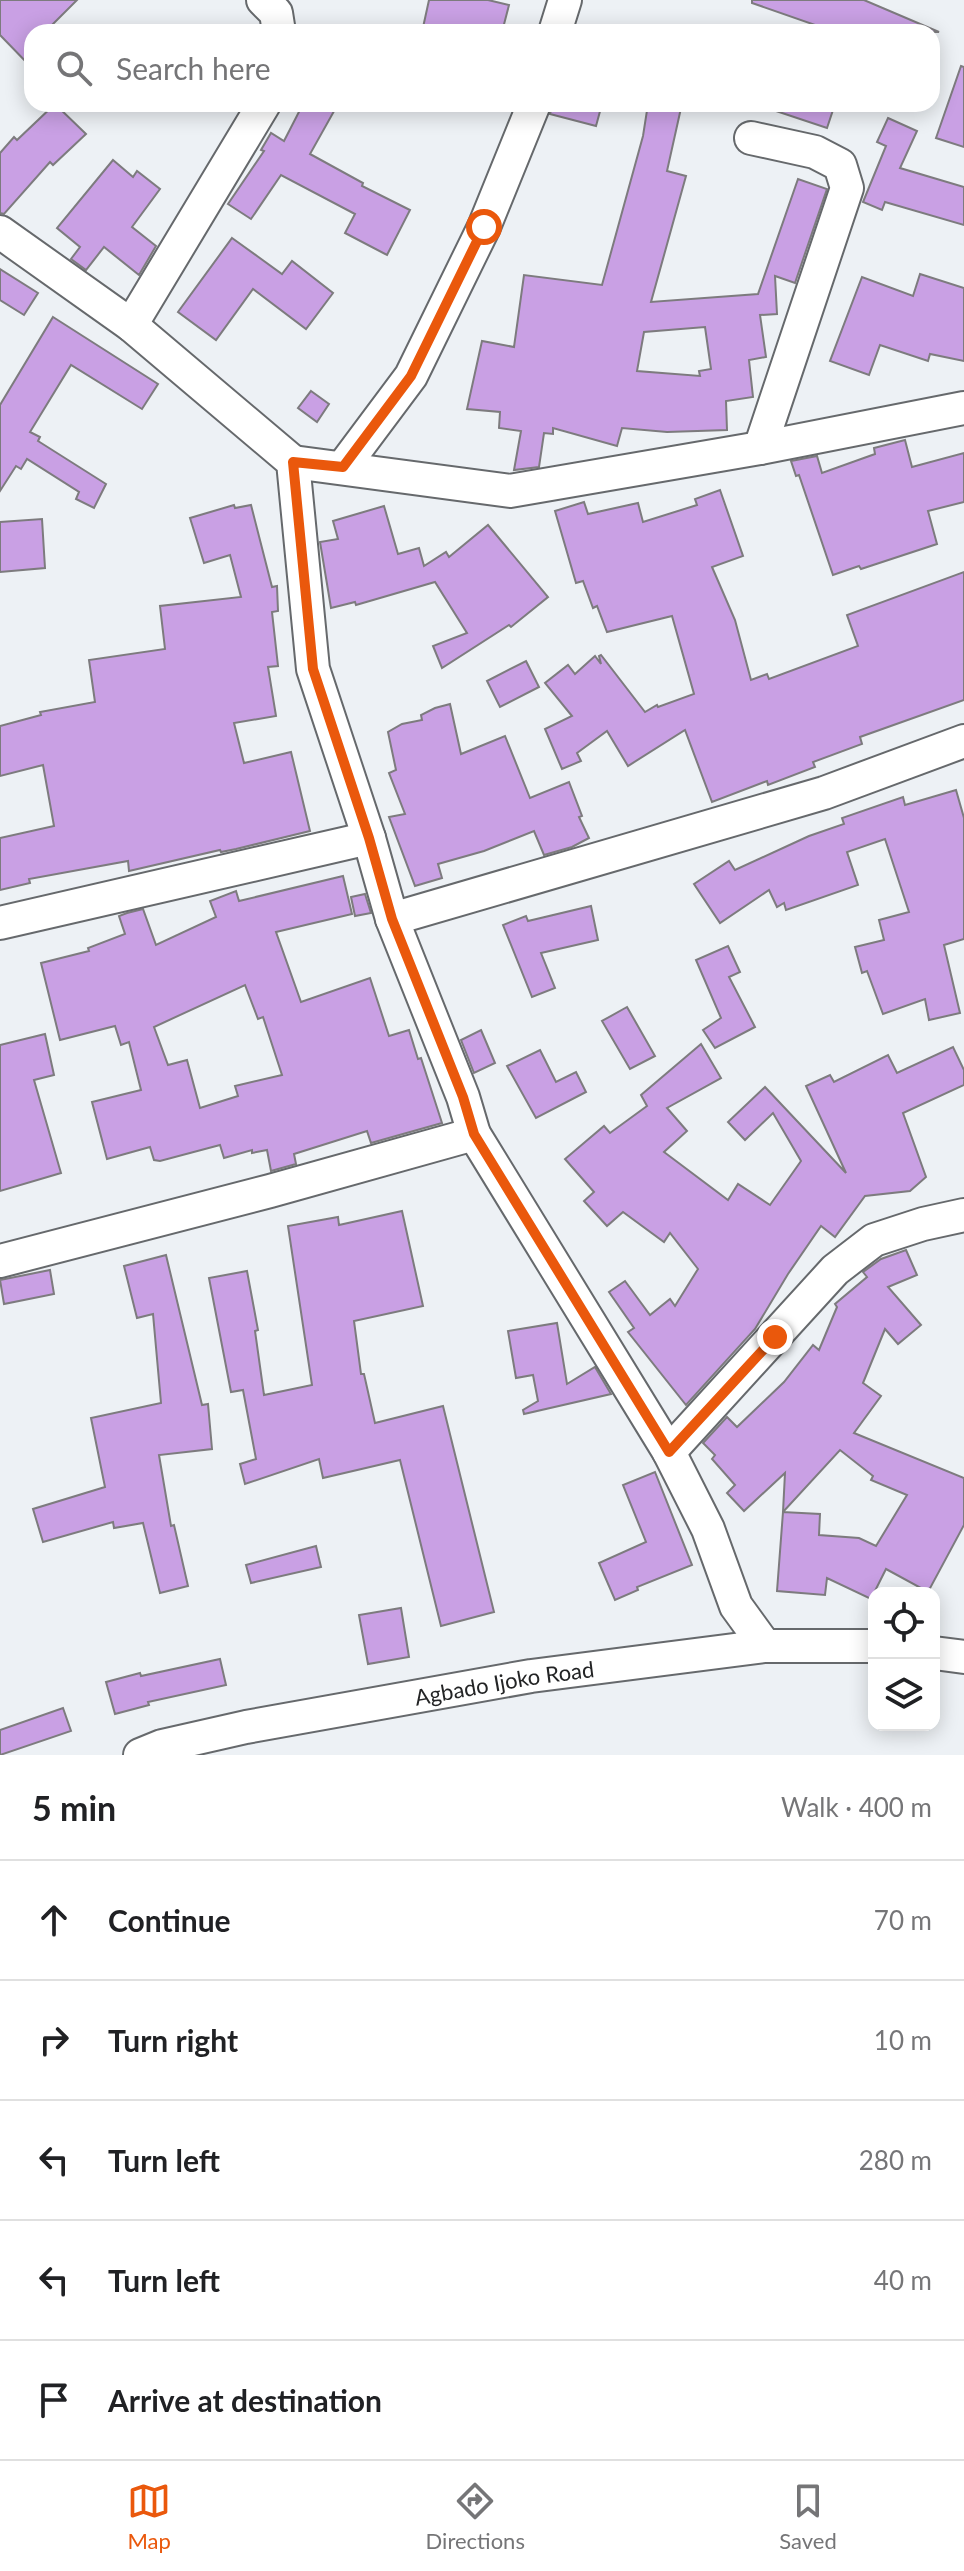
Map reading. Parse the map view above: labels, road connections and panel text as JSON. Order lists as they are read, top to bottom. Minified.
{"streets":{"street":["Agbado Ijoko Road"]},"page":{"search":"Search here","heading":["5 min","Walk · 400 m"],"list":[["Continue","70 m"],["Turn right","10 m"],["Turn left","280 m"],["Turn left","40 m"],"Arrive at destination"],"nav":["Map","Directions","Saved"]}}
